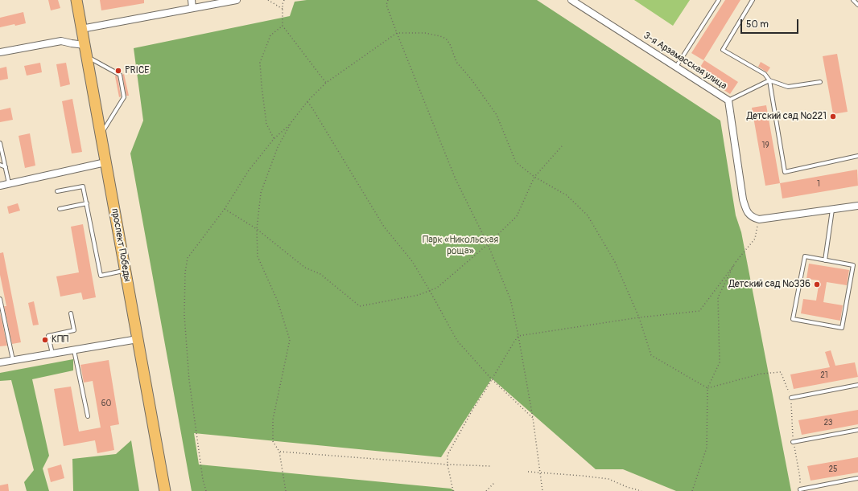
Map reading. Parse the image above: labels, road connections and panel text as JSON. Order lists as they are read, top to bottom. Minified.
{"streets":{"main road":["проспект Победы"],"street":["3-я Арзамасская улица"]},"parks":["Парк «Никольская роща»"],"places":["PRICE","Детский сад №221","Детский сад №336","КПП"],"house_numbers":["19","1","21","60","23","25"],"scale_bar":"50 m"}
